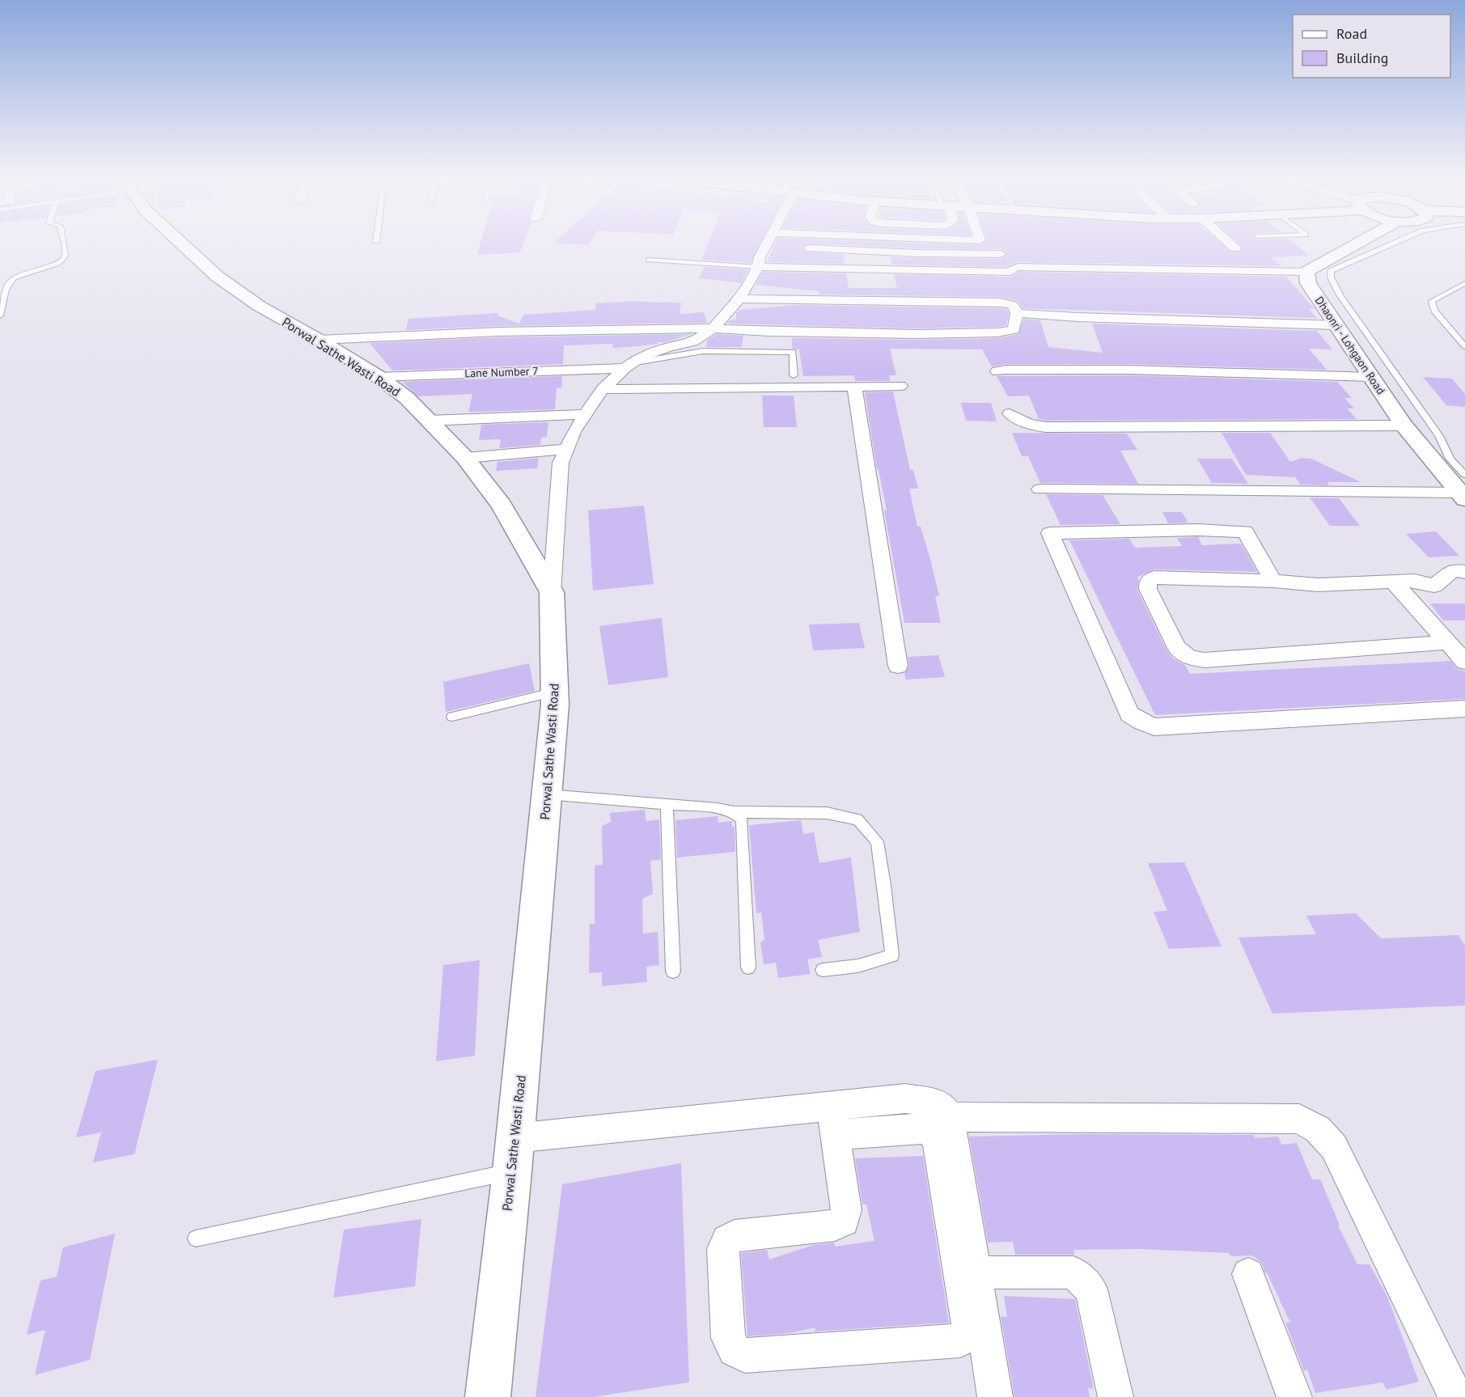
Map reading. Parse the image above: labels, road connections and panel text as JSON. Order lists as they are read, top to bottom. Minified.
{"streets":{"street":["Dhaonri - Lohgaon Road","Porwal Sathe Wasti Road","Lane Number 7"]},"crossings":[["Porwal Sathe Wasti Road","Lane Number 7"]],"legend":["Road","Building"]}
